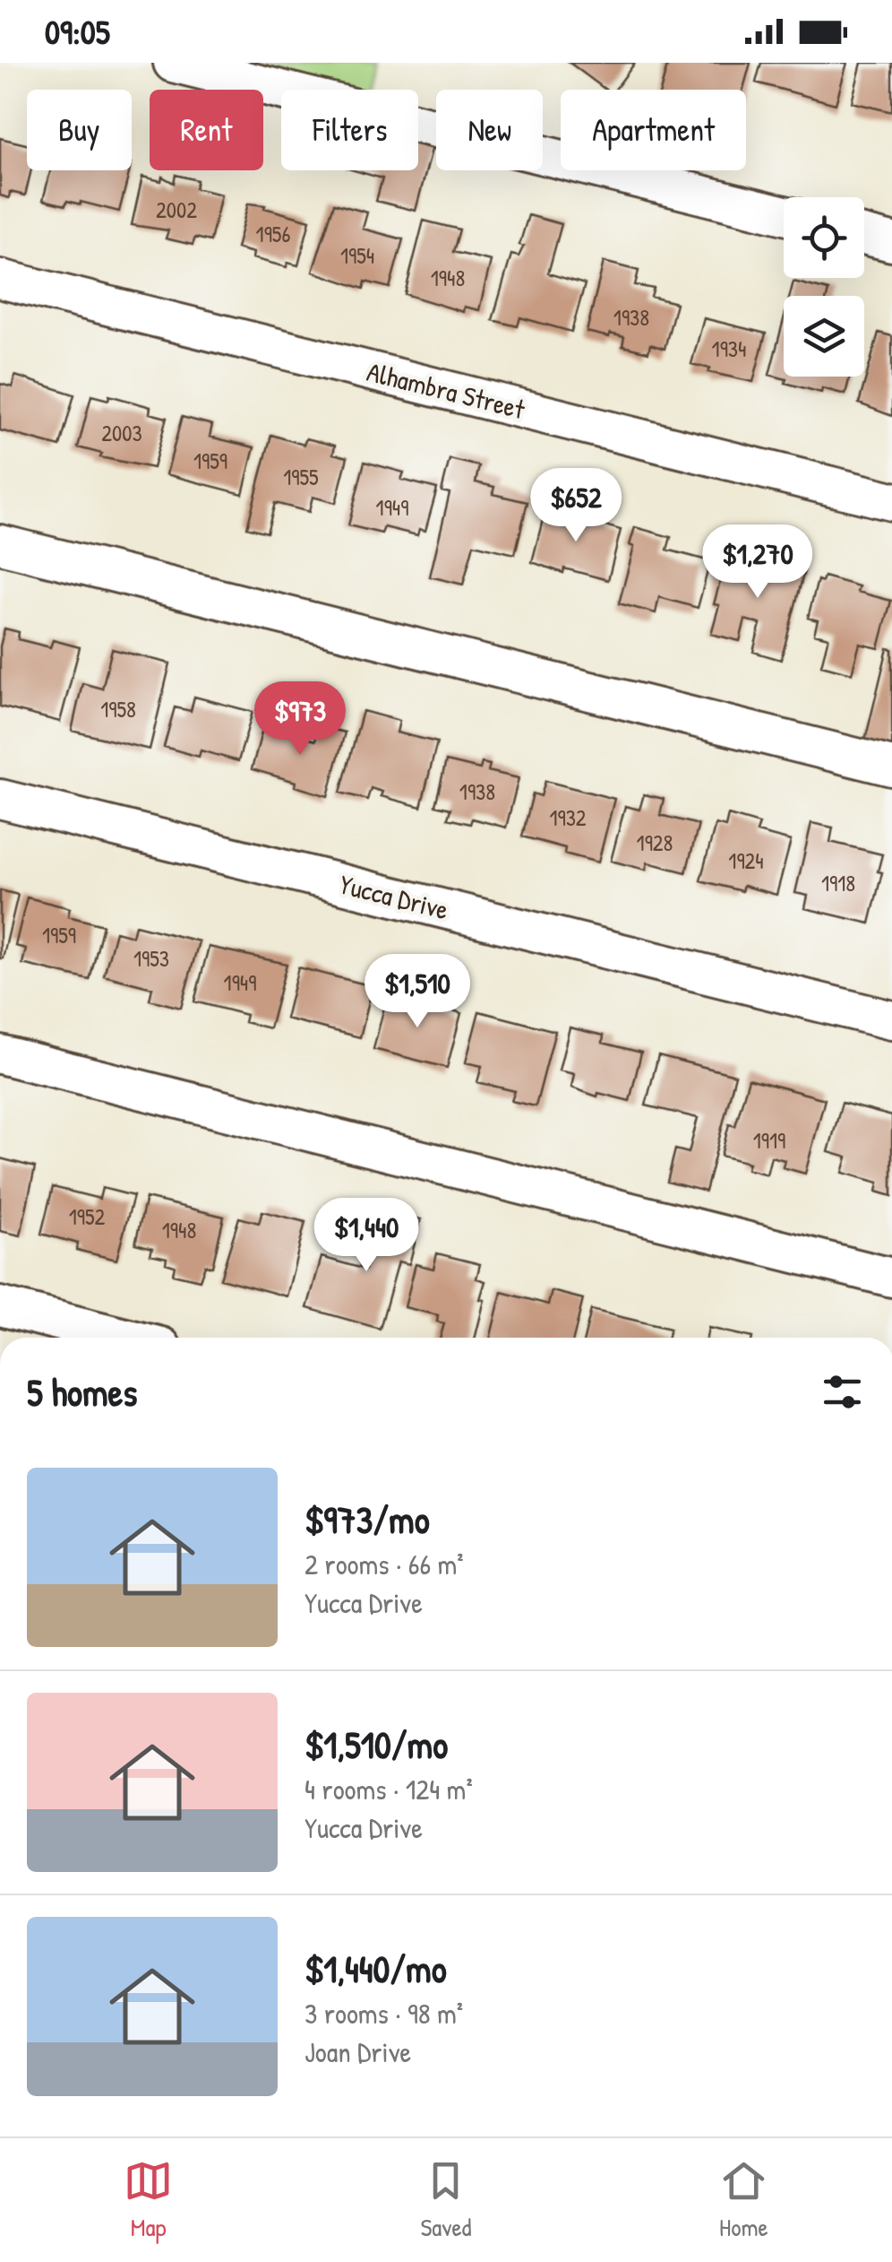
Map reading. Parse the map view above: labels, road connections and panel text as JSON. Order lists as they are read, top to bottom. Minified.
{"streets":{"street":["Alhambra Street","Yucca Drive"]},"house_numbers":["2002","1956","1954","1948","1938","1934","2003","1959","1955","1949","1958","1938","1932","1928","1924","1918","1959","1953","1949","1919","1952","1948"],"page":{"status":"09:05","chip":["Buy","Rent","Filters","New","Apartment"],"price":["$652","$1,270","$973","$1,510","$1,440"],"heading":"5 homes","list":[{"name":"$973/mo","note":"2 rooms · 66 m² · Yucca Drive"},{"name":"$1,510/mo","note":"4 rooms · 124 m² · Yucca Drive"},{"name":"$1,440/mo","note":"3 rooms · 98 m² · Joan Drive"}],"tabs":["Map","Saved","Home"]}}
